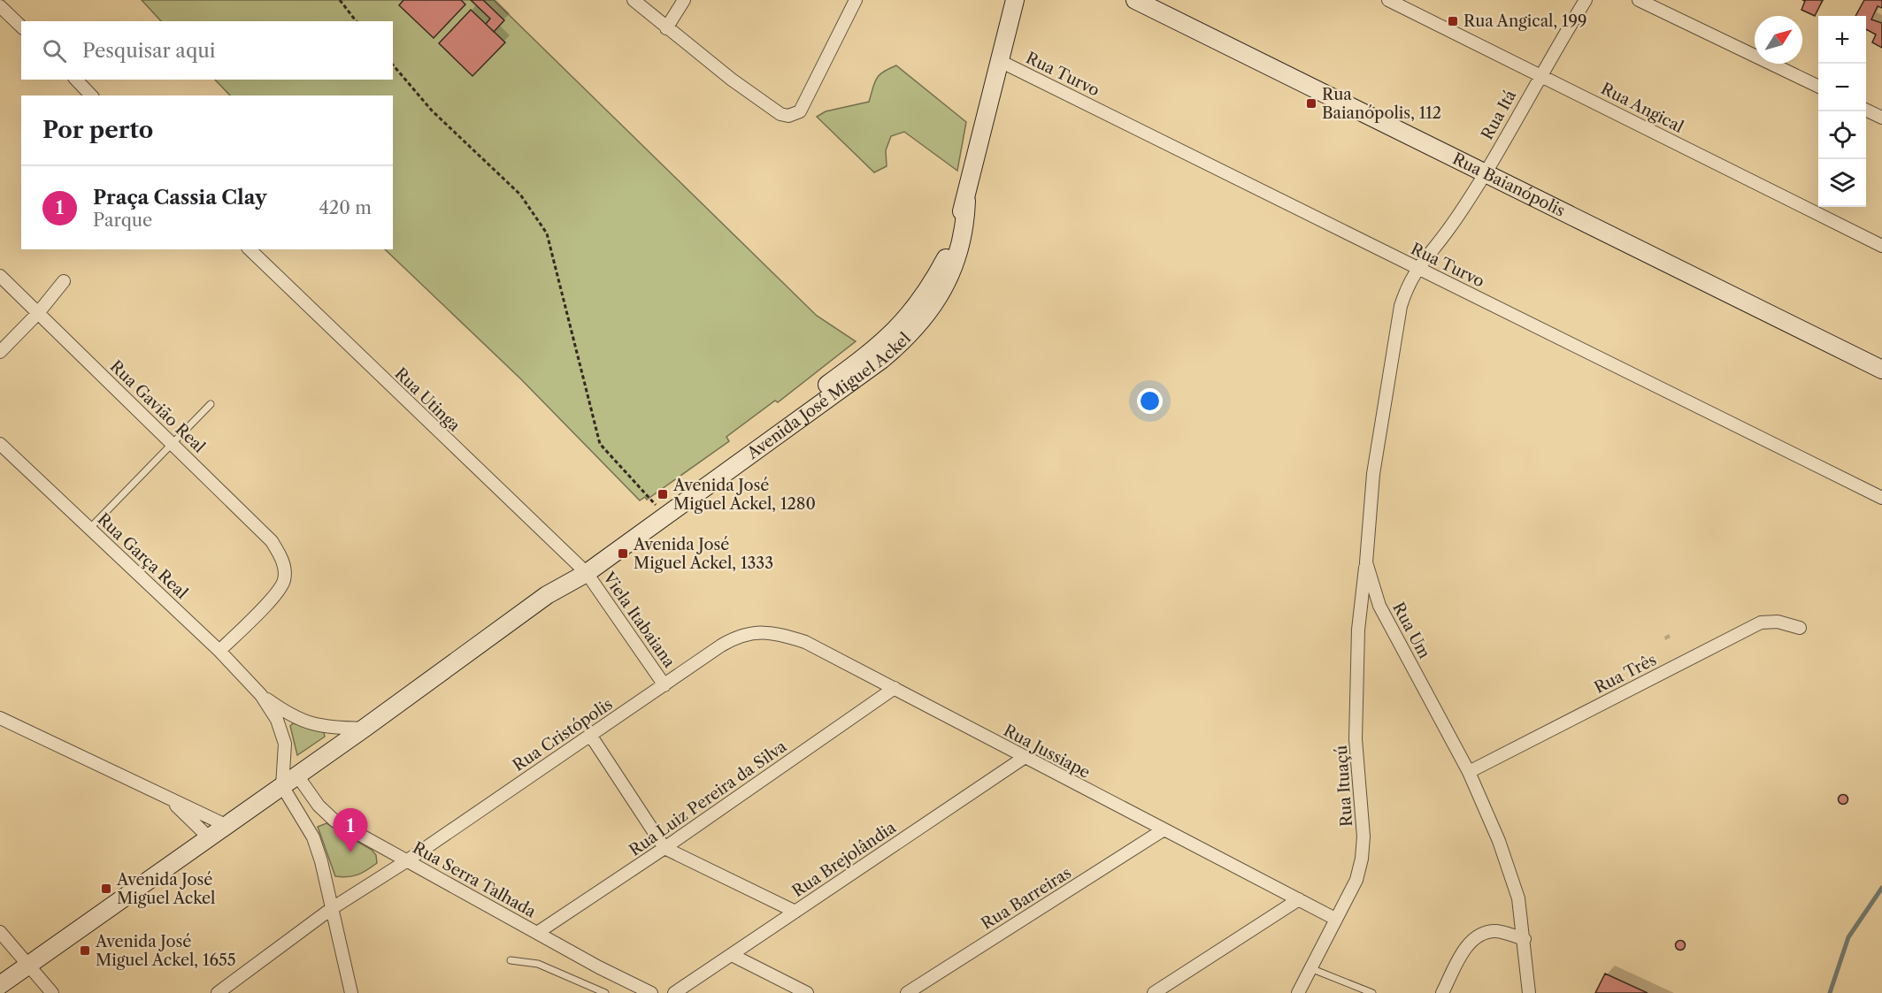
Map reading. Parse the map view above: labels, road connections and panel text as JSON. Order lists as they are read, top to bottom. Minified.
{"streets":{"street":["Rua Turvo","Rua Angical","Rua Itá","Rua Baianópolis","Avenida José Miguel Ackel","Rua Utinga","Rua Gavião Real","Rua Garça Real","Viela Itabaiana","Rua Um","Rua Três","Rua Cristópolis","Rua Jussiape","Rua Ituaçú","Rua Luiz Pereira da Silva","Rua Brejolândia","Rua Serra Talhada","Rua Barreiras"]},"crossings":[["Rua Turvo","Rua Itá"],["Rua Turvo","Avenida José Miguel Ackel"],["Rua Turvo","Rua Um"],["Rua Angical","Rua Itá"],["Rua Itá","Rua Baianópolis"],["Rua Itá","Rua Um"],["Avenida José Miguel Ackel","Rua Utinga"],["Avenida José Miguel Ackel","Viela Itabaiana"],["Avenida José Miguel Ackel","Rua Serra Talhada"],["Rua Utinga","Viela Itabaiana"],["Rua Gavião Real","Rua Garça Real"],["Viela Itabaiana","Rua Cristópolis"],["Rua Um","Rua Três"],["Rua Um","Rua Ituaçú"],["Rua Cristópolis","Rua Jussiape"],["Rua Cristópolis","Rua Serra Talhada"],["Rua Jussiape","Rua Ituaçú"],["Rua Jussiape","Rua Luiz Pereira da Silva"],["Rua Jussiape","Rua Brejolândia"],["Rua Jussiape","Rua Barreiras"],["Rua Luiz Pereira da Silva","Rua Serra Talhada"]],"places":{"transit":["Rua Angical, 199","Rua Baianópolis, 112","Avenida José Miguel Ackel, 1280","Avenida José Miguel Ackel, 1333","Avenida José Miguel Ackel","Avenida José Miguel Ackel, 1655"]},"north":"top right","page":{"map_buttons":["+","−"],"search":"Pesquisar aqui","heading":"Por perto","list":[{"mark":"1","name":"Praça Cassia Clay","note":"Parque","value":"420 m"}],"pins":"1"}}
